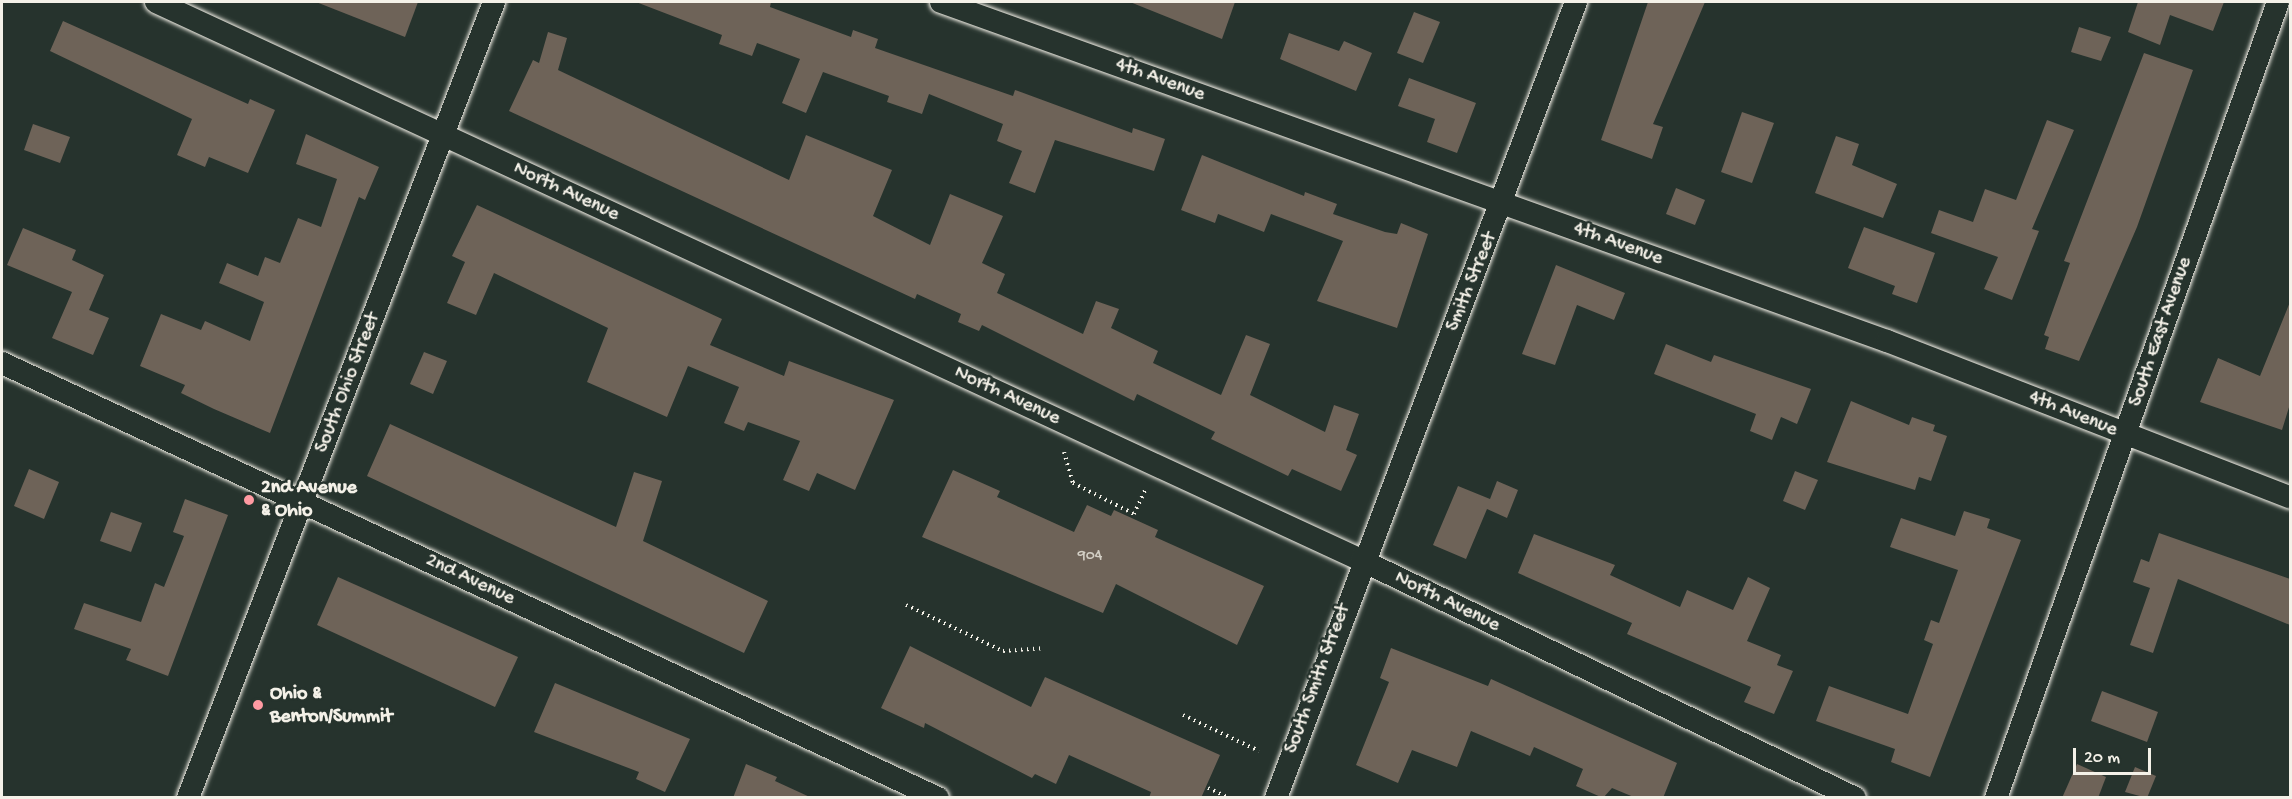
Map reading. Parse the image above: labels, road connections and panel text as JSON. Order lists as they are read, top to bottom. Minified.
{"streets":{"street":["4th Avenue","North Avenue","Smith Street","South East Avenue","South Ohio Street","2nd Avenue","South Smith Street"]},"crossings":[["4th Avenue","Smith Street"],["4th Avenue","South East Avenue"],["North Avenue","Smith Street"],["North Avenue","South Ohio Street"],["North Avenue","South Smith Street"],["Smith Street","South Smith Street"],["South Ohio Street","2nd Avenue"]],"places":["2nd Avenue & Ohio","Ohio & Benton/Summit"],"house_numbers":["904"],"scale_bar":"20 m"}
